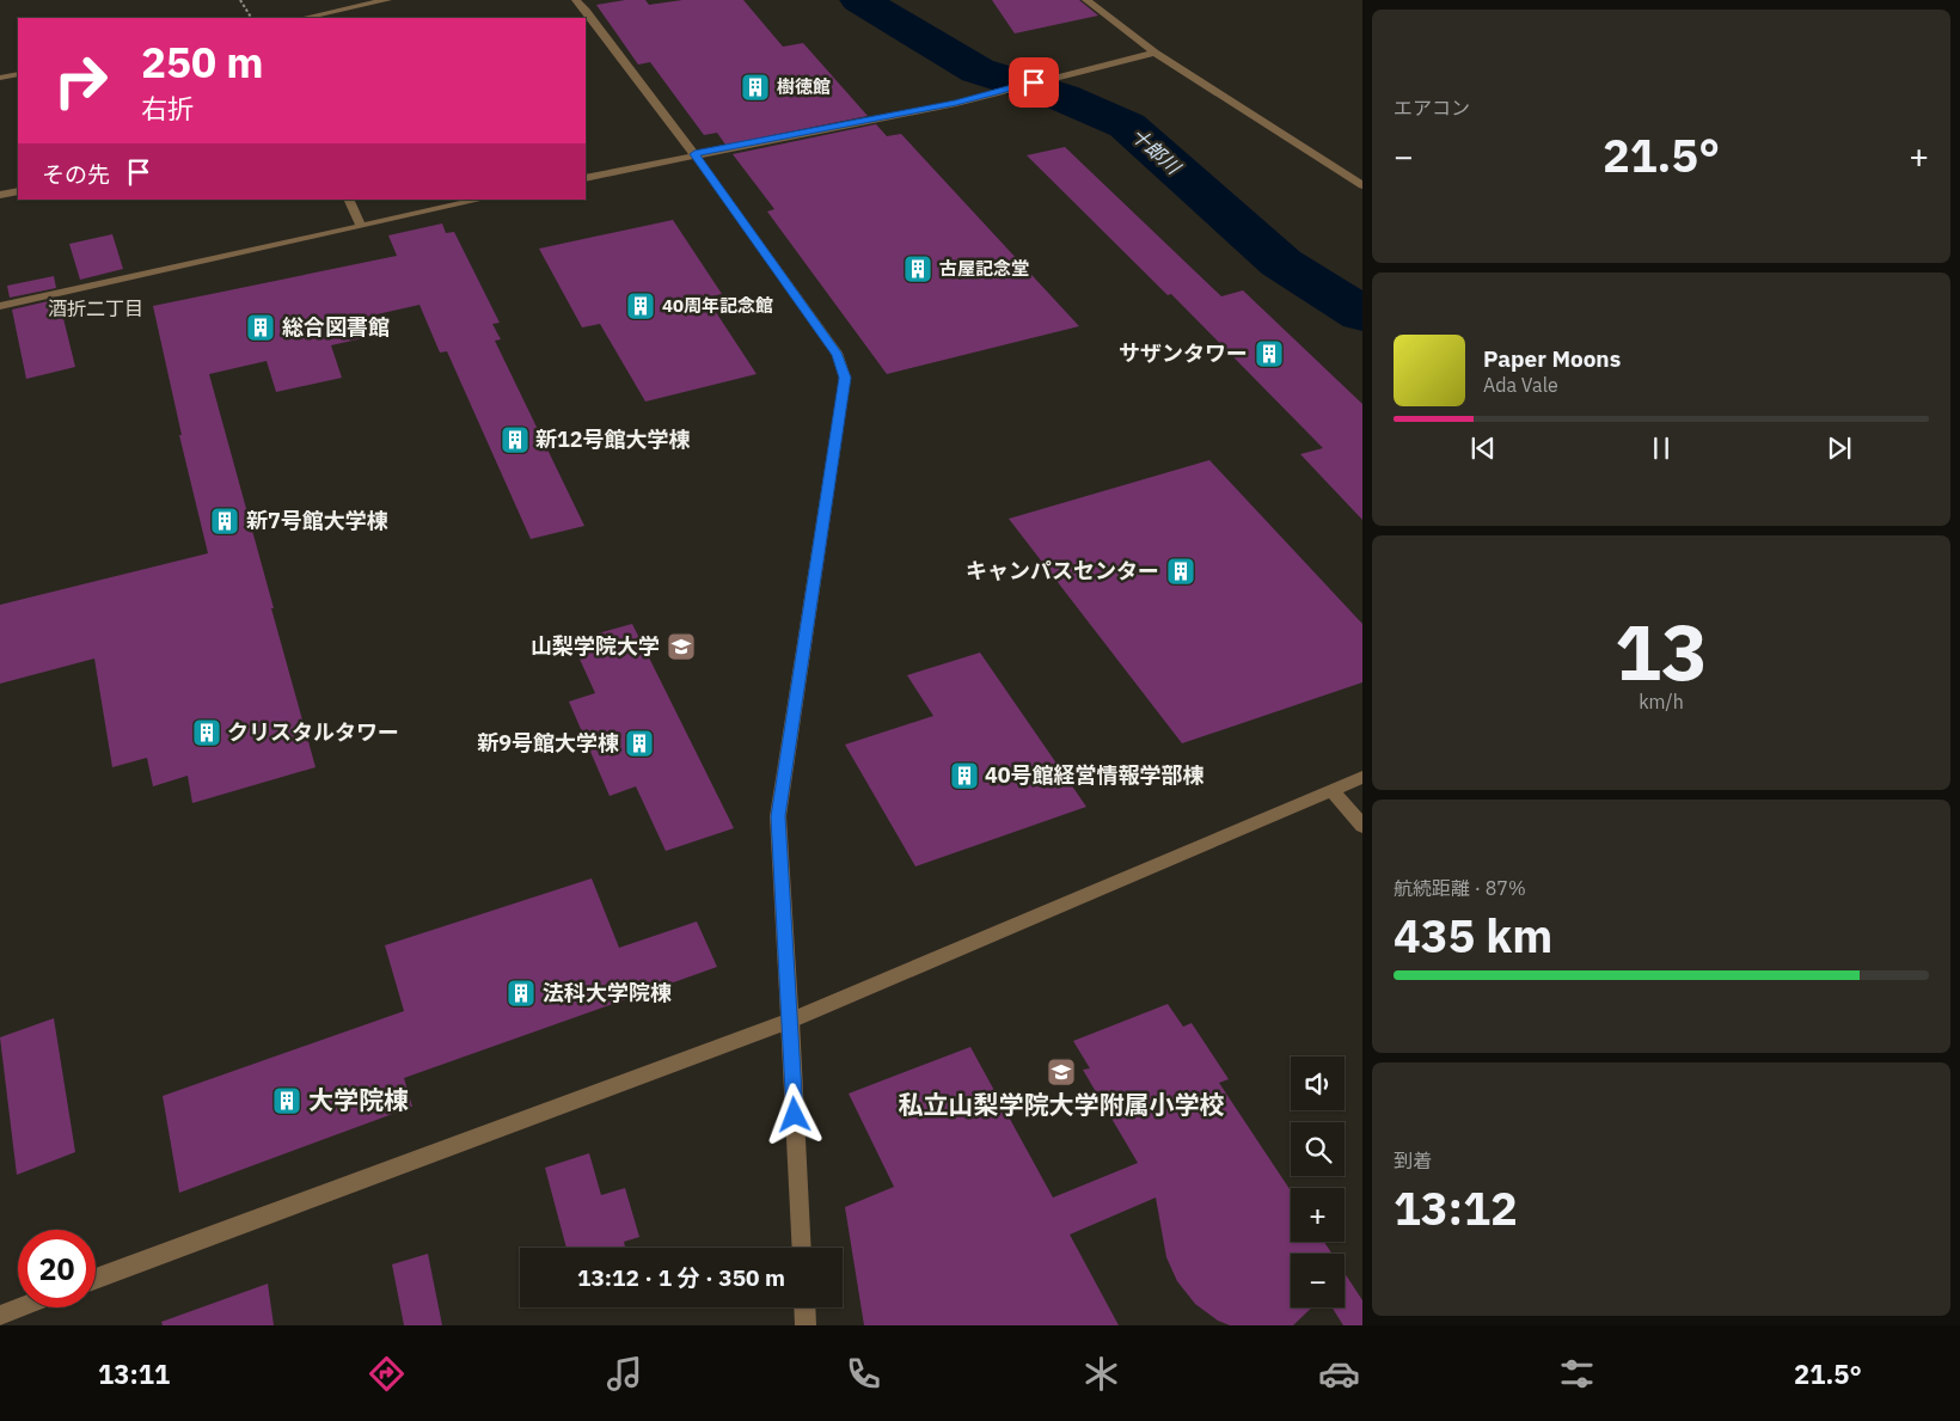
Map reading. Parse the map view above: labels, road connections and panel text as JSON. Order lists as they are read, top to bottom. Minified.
{"districts":["酒折二丁目"],"water":["十郎川"],"places":{"building":["樹徳館","古屋記念堂","40周年記念館","総合図書館","サザンタワー","新12号館大学棟","新7号館大学棟","キャンパスセンター","クリスタルタワー","新9号館大学棟","40号館経営情報学部棟","法科大学院棟","大学院棟"],"school or university":["山梨学院大学","私立山梨学院大学附属小学校"]},"page":{"tile":["エアコン",["13","km/h"],["航続距離 · 87%","435 km"],["到着","13:12"]],"turn":["250 m","右折"],"heat":["−","21.5°","+"],"then":"その先","song":["Paper Moons","Ada Vale"],"map_buttons":["+","−"],"limit":"20","trip":"13:12 · 1 分 · 350 m","tabs":["13:11","21.5°"]}}
